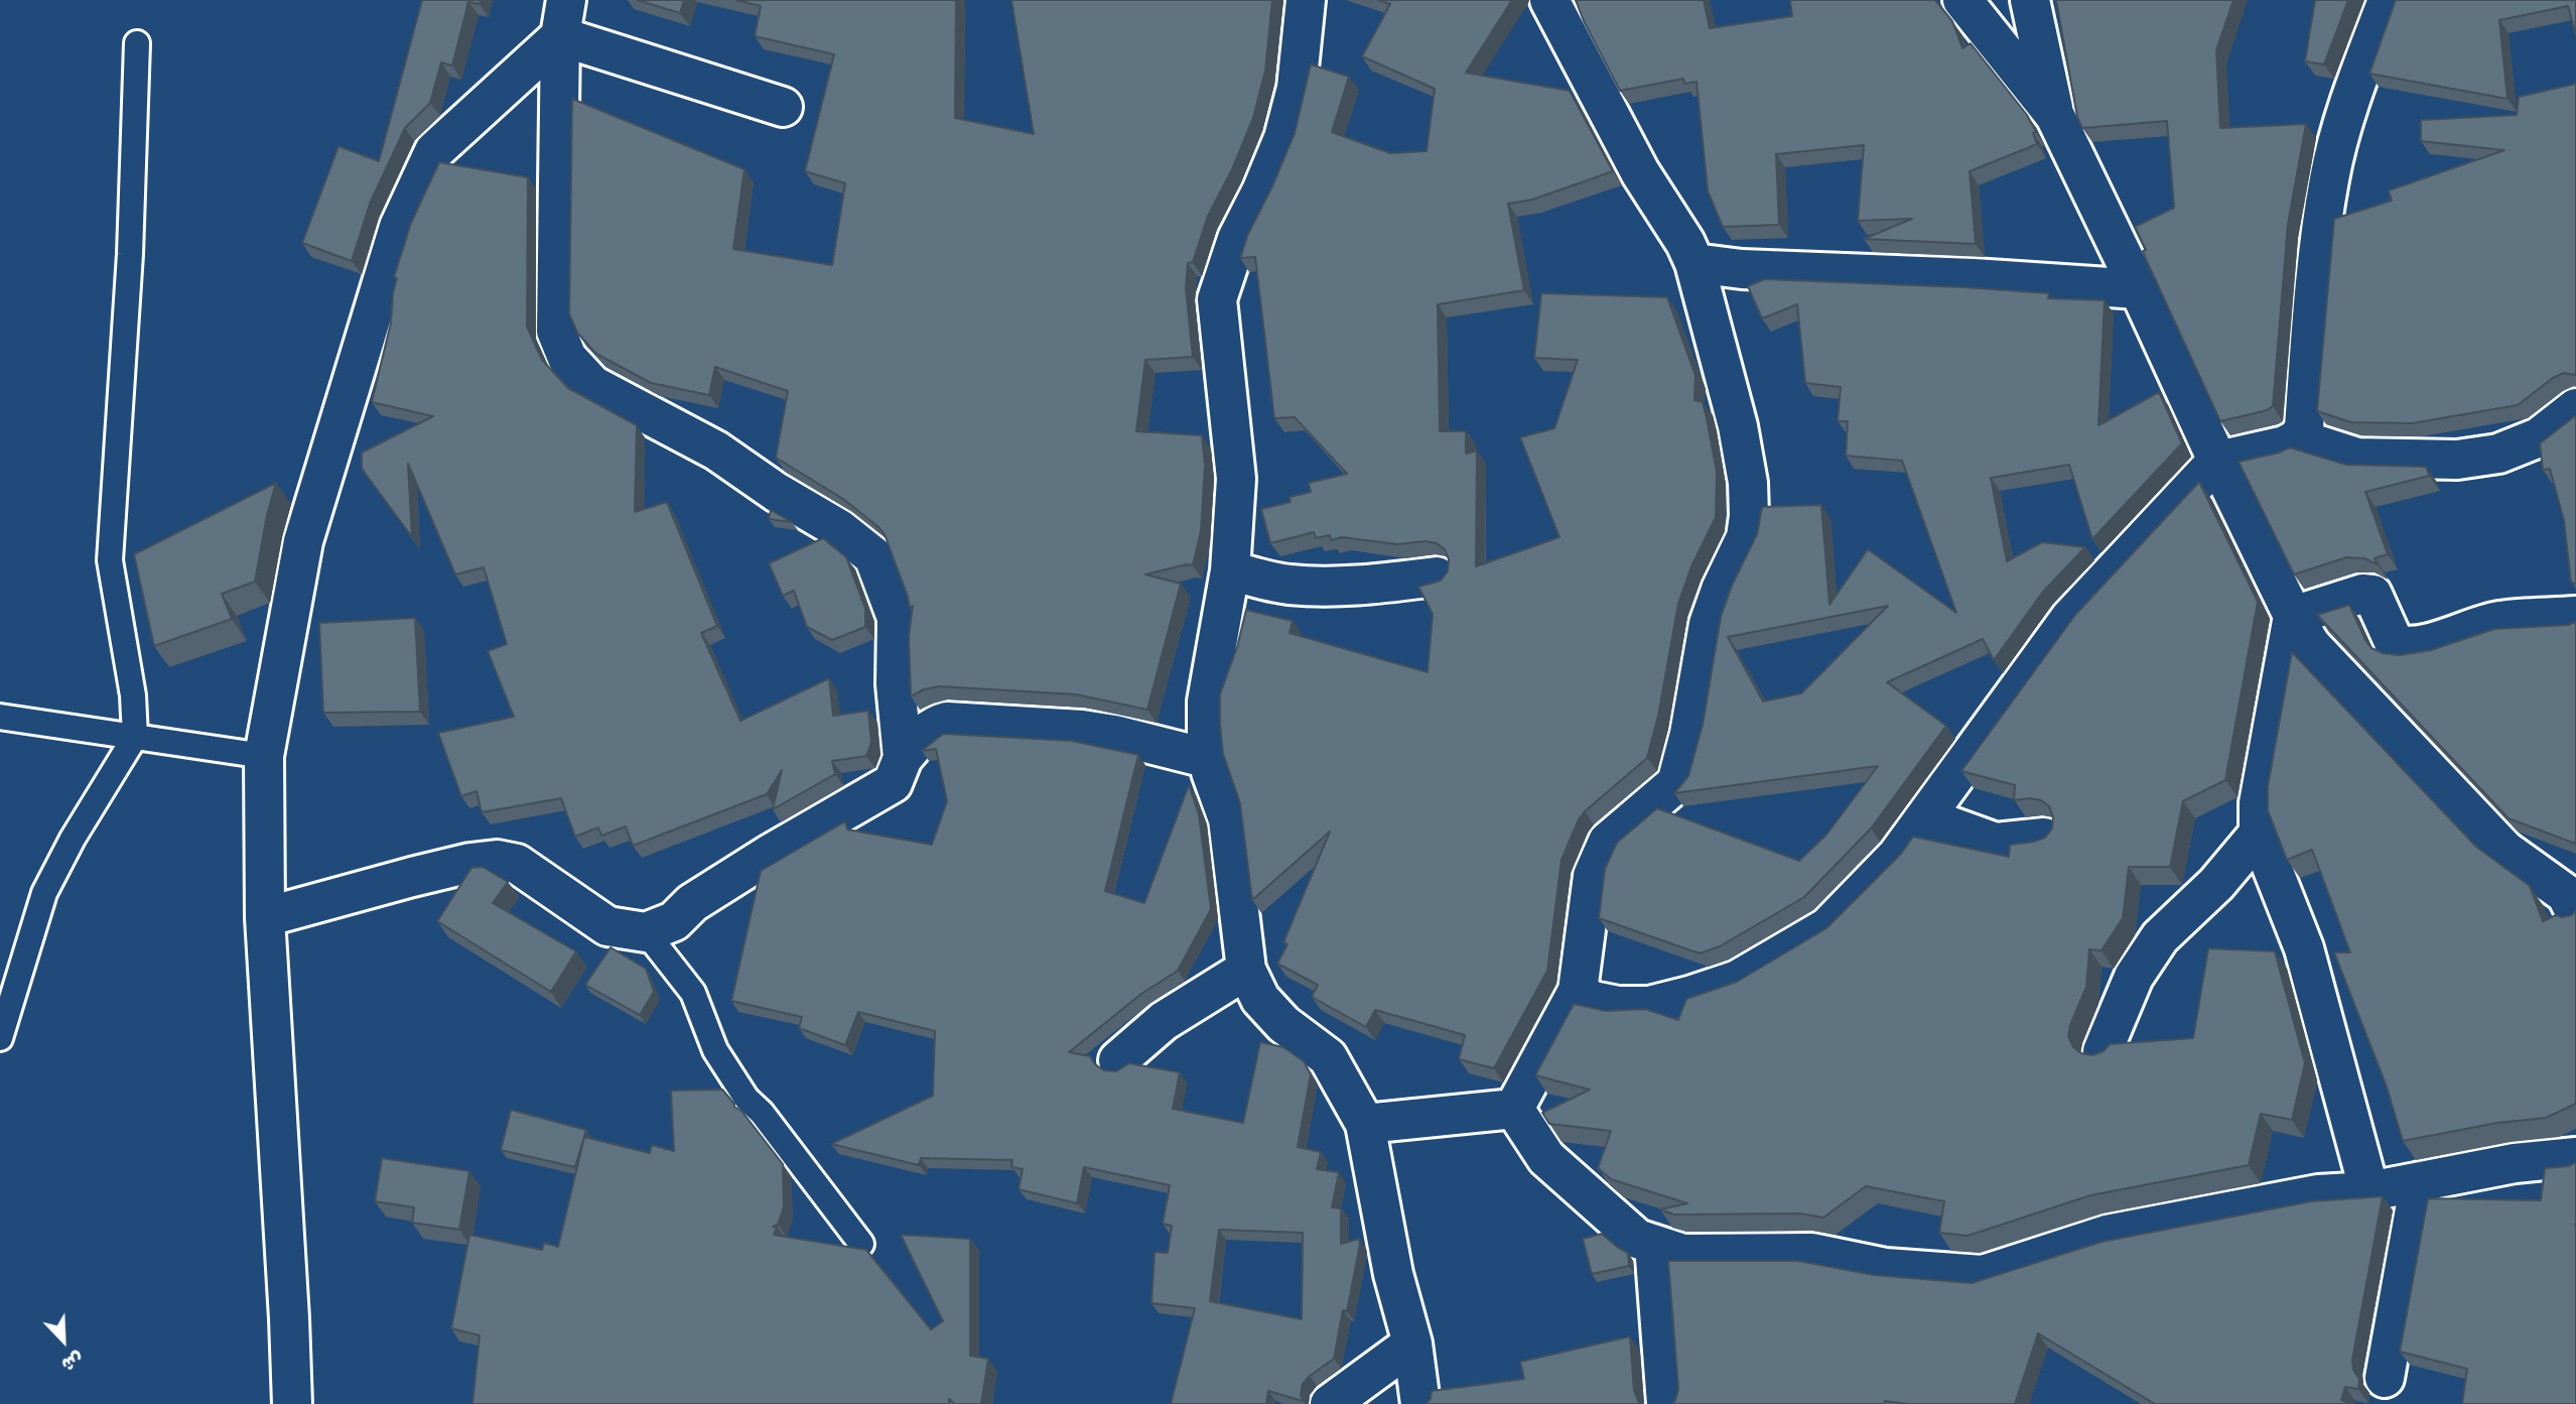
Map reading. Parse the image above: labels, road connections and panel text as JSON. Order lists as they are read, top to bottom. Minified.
{"north":"bottom right"}
